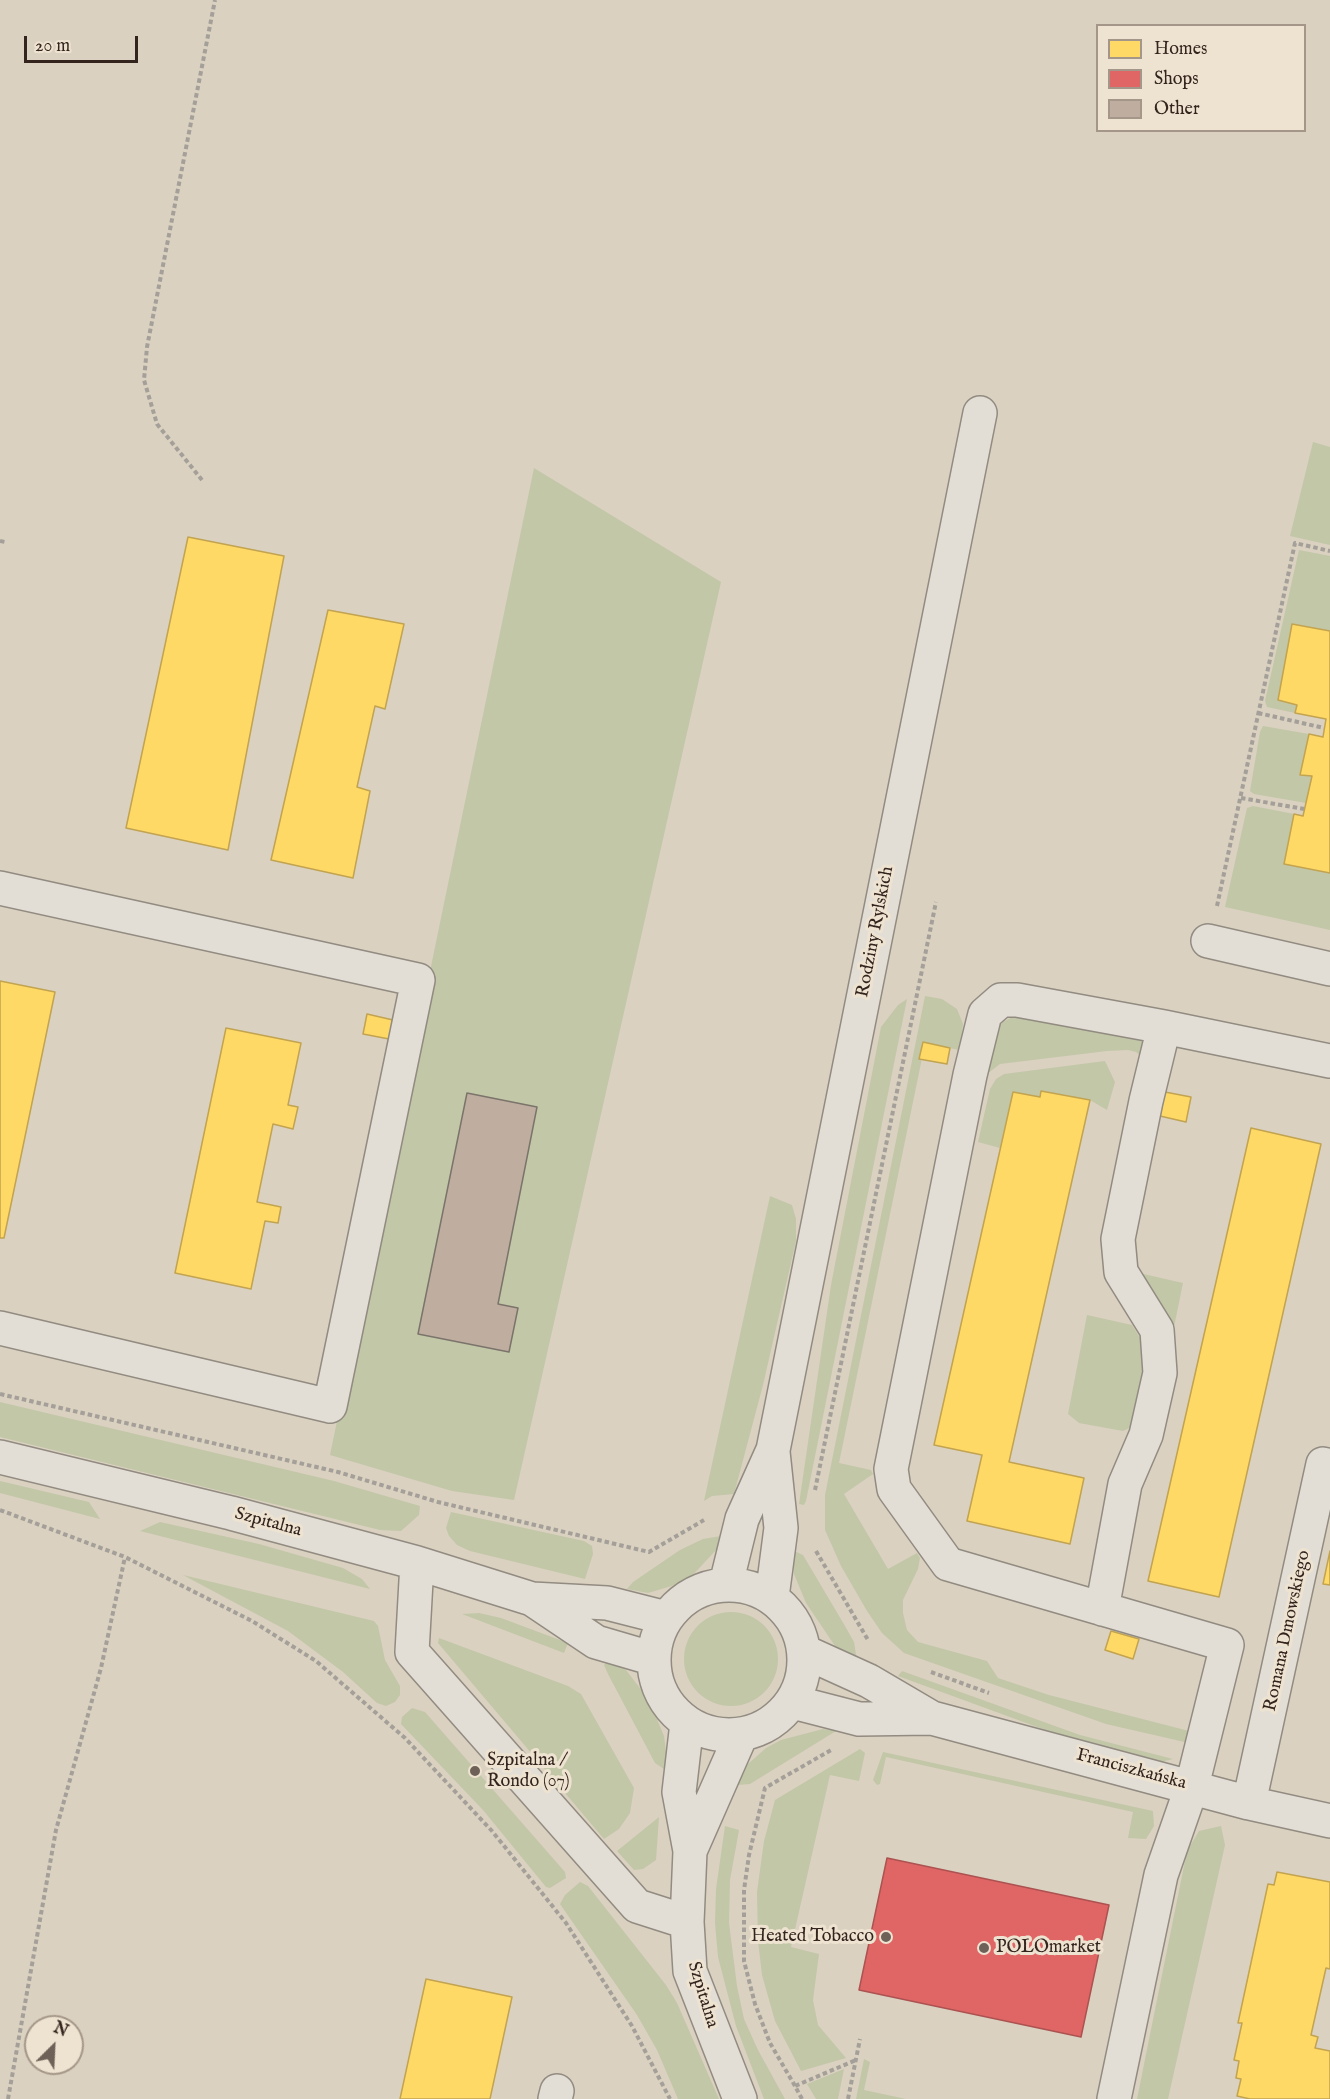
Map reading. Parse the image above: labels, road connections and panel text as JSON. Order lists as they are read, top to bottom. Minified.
{"streets":{"street":["Rodziny Rylskich","Szpitalna","Romana Dmowskiego","Franciszkańska"]},"crossings":[["Rodziny Rylskich","Szpitalna"],["Rodziny Rylskich","Franciszkańska"],["Szpitalna","Franciszkańska"],["Romana Dmowskiego","Franciszkańska"]],"places":["Szpitalna / Rondo (07)","Heated Tobacco","POLOmarket"],"legend":["Homes","Shops","Other"],"scale_bar":"20 m","north":"top right"}
